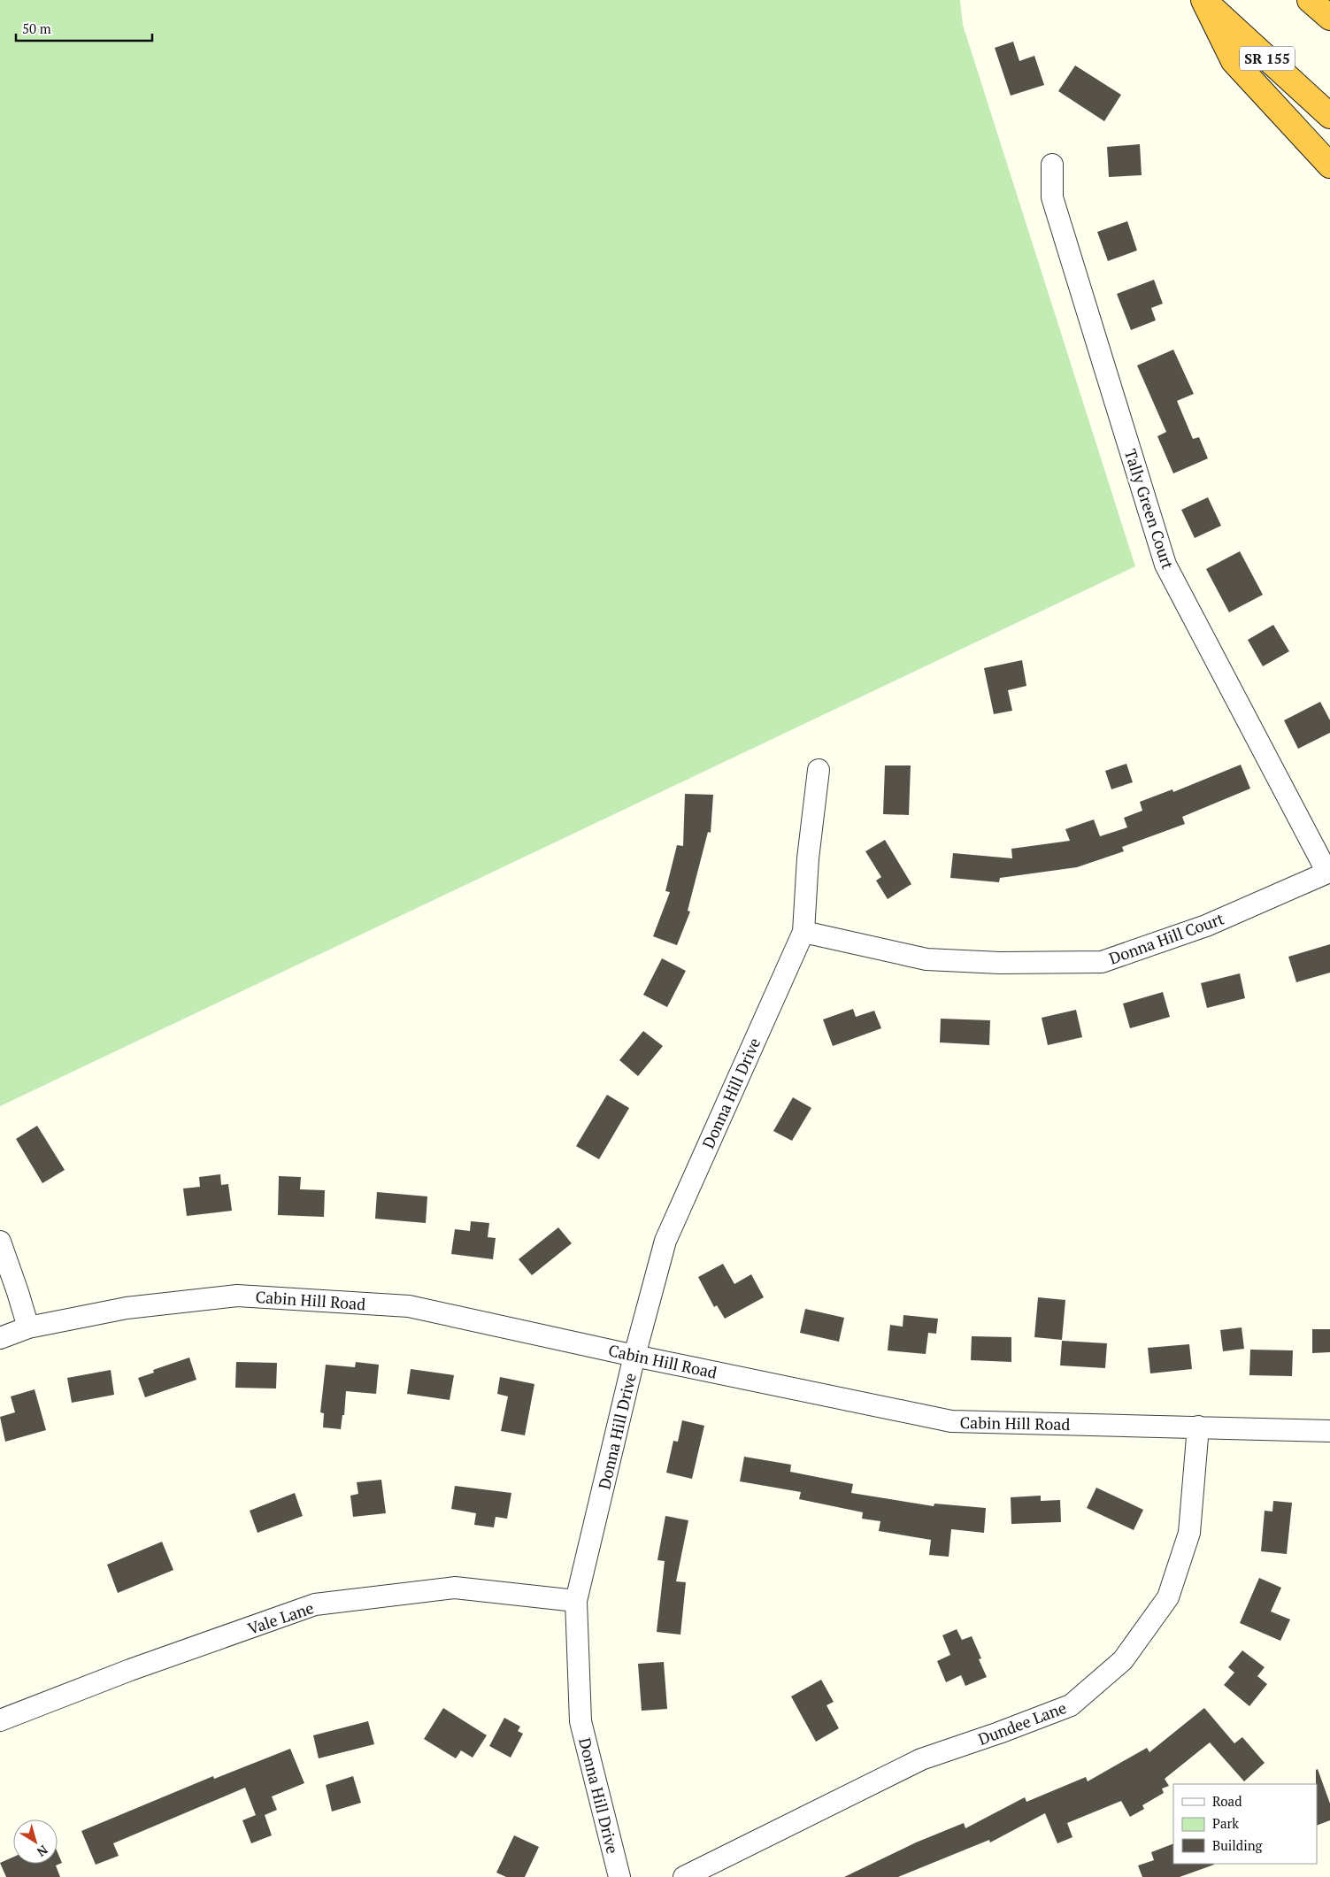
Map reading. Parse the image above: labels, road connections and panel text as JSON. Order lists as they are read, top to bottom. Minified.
{"streets":{"highway":["SR 155"],"street":["Tally Green Court","Donna Hill Court","Donna Hill Drive","Cabin Hill Road","Vale Lane","Dundee Lane"]},"crossings":[["Tally Green Court","Donna Hill Court"],["Donna Hill Court","Donna Hill Drive"],["Donna Hill Drive","Cabin Hill Road"],["Donna Hill Drive","Vale Lane"],["Cabin Hill Road","Dundee Lane"]],"legend":["Road","Park","Building"],"scale_bar":"50 m","north":"bottom right"}
